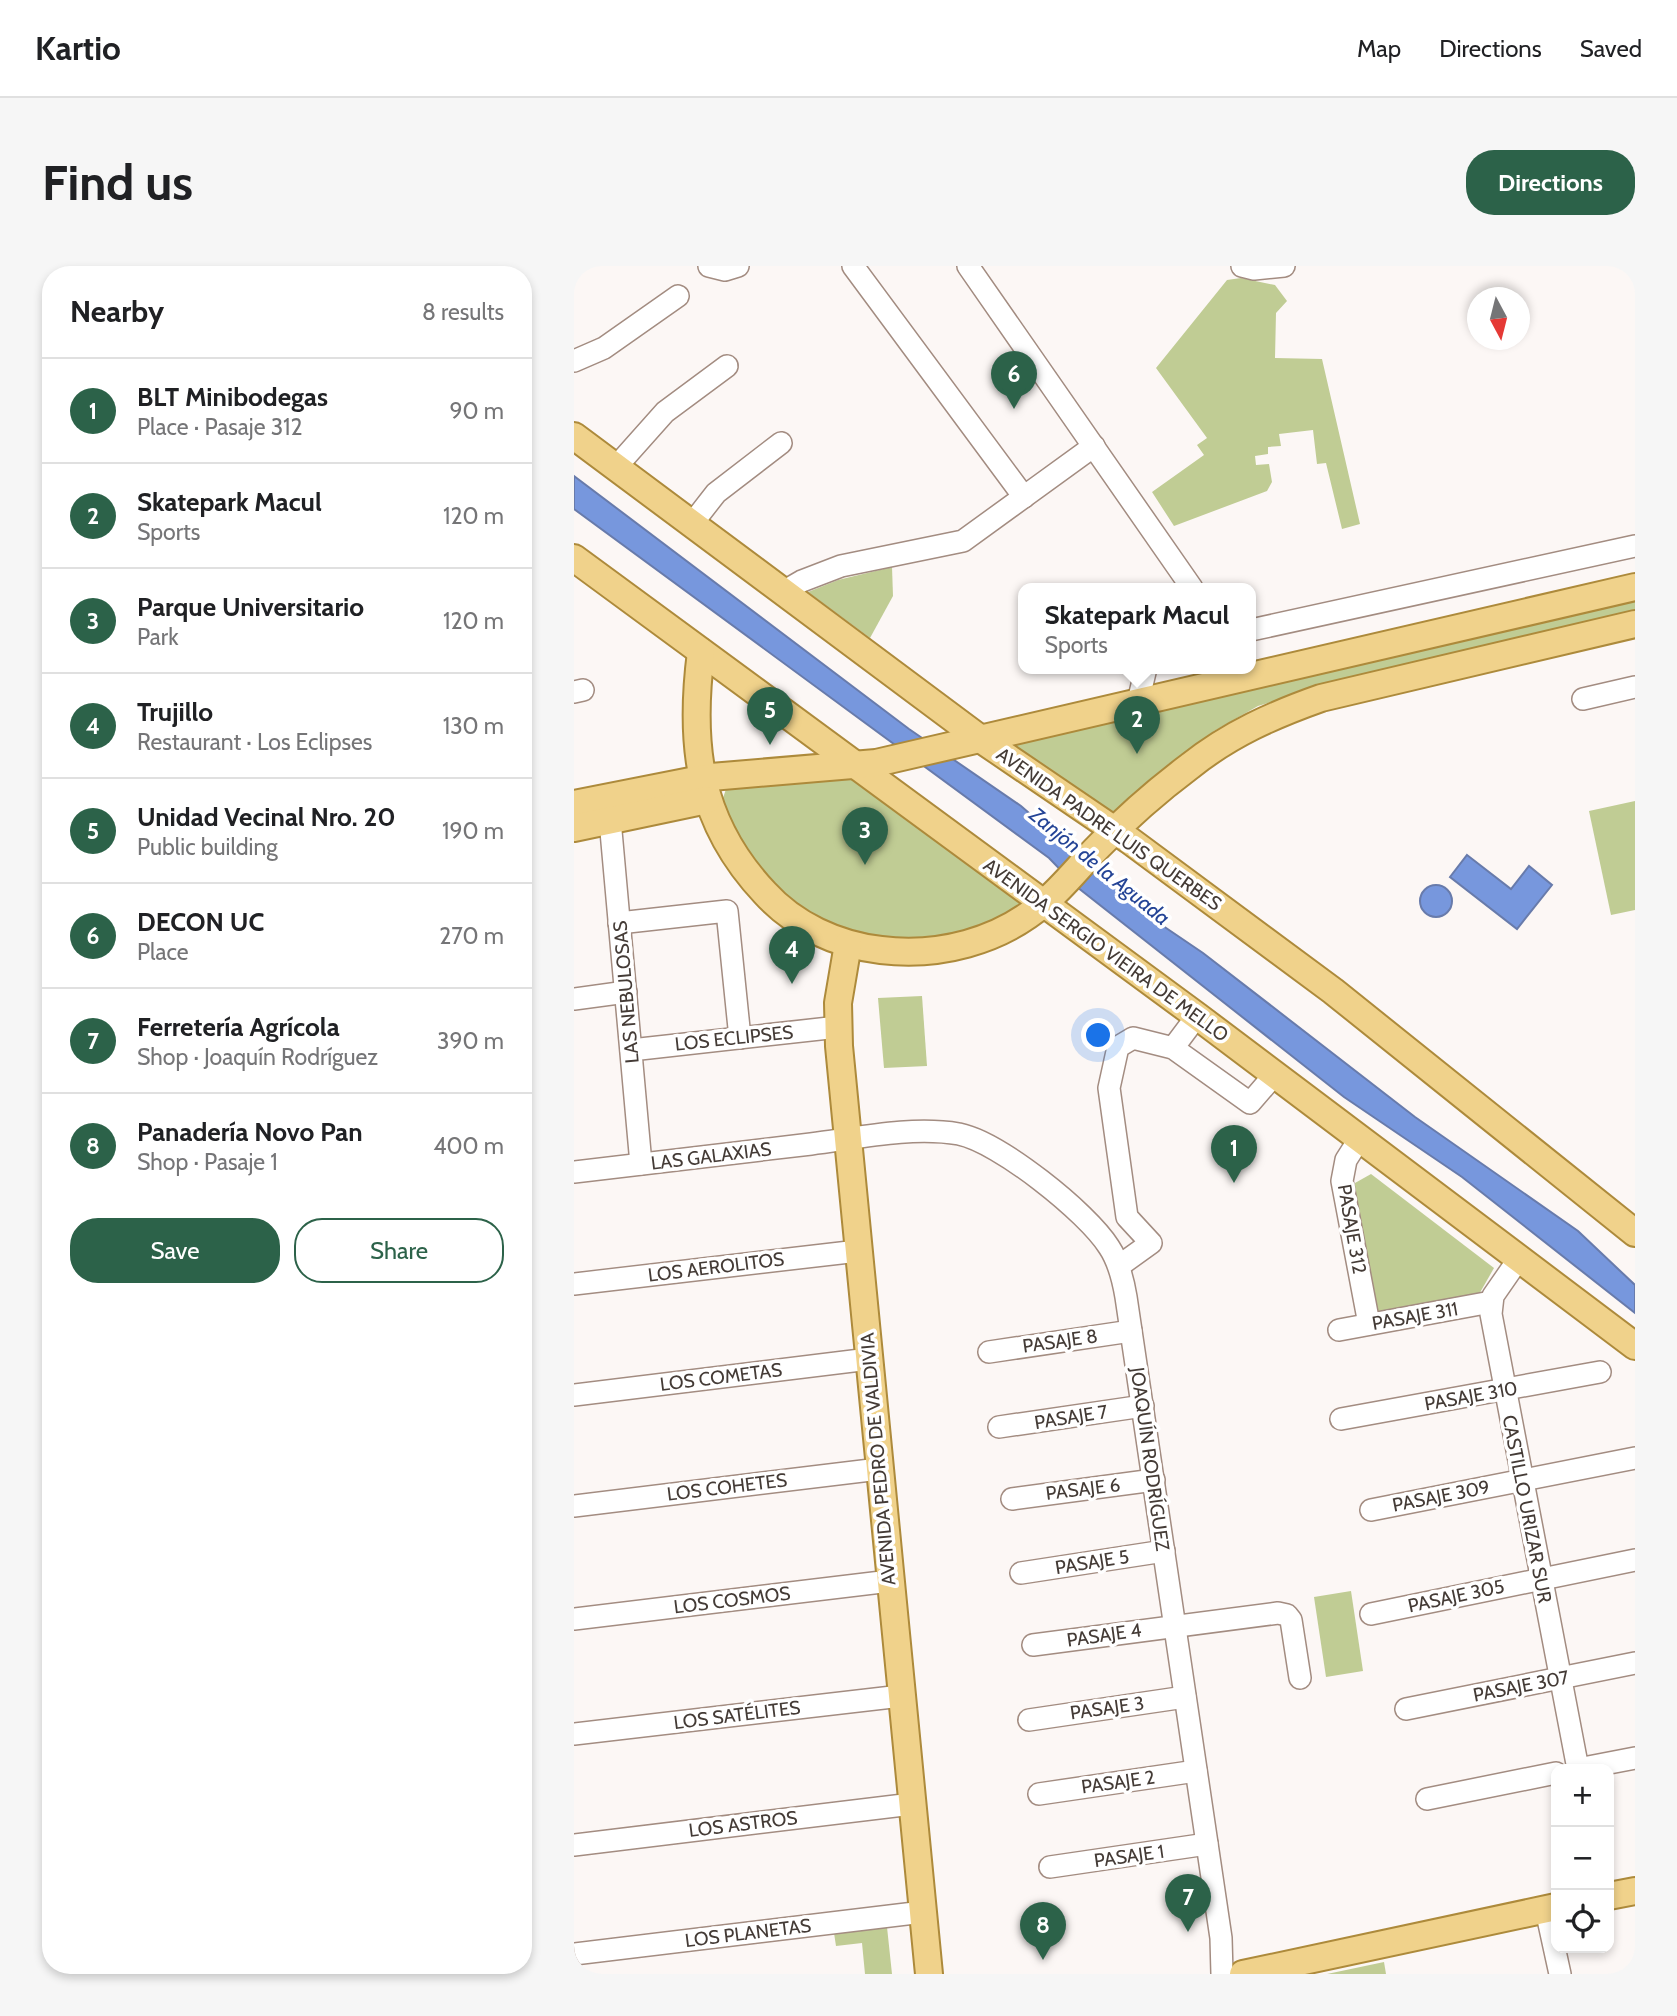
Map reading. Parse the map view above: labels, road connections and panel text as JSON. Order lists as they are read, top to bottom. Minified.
{"streets":{"main road":["AVENIDA PADRE LUIS QUERBES","AVENIDA SERGIO VIEIRA DE MELLO","AVENIDA PEDRO DE VALDIVIA"],"street":["LAS NEBULOSAS","LOS ECLIPSES","LAS GALAXIAS","PASAJE 312","LOS AEROLITOS","PASAJE 311","PASAJE 8","LOS COMETAS","PASAJE 310","PASAJE 7","JOAQUÍN RODRÍGUEZ","LOS COHETES","PASAJE 6","PASAJE 309","CASTILLO URIZAR SUR","PASAJE 5","PASAJE 305","LOS COSMOS","PASAJE 4","PASAJE 307","PASAJE 3","LOS SATÉLITES","PASAJE 2","LOS ASTROS","PASAJE 1","LOS PLANETAS"]},"crossings":[["AVENIDA SERGIO VIEIRA DE MELLO","PASAJE 312"],["LAS NEBULOSAS","LOS ECLIPSES"],["LAS NEBULOSAS","LAS GALAXIAS"],["LOS ECLIPSES","AVENIDA PEDRO DE VALDIVIA"],["LAS GALAXIAS","AVENIDA PEDRO DE VALDIVIA"],["LAS GALAXIAS","JOAQUÍN RODRÍGUEZ"],["PASAJE 312","PASAJE 311"],["LOS AEROLITOS","AVENIDA PEDRO DE VALDIVIA"],["PASAJE 311","CASTILLO URIZAR SUR"],["PASAJE 8","JOAQUÍN RODRÍGUEZ"],["LOS COMETAS","AVENIDA PEDRO DE VALDIVIA"],["PASAJE 310","CASTILLO URIZAR SUR"],["PASAJE 7","JOAQUÍN RODRÍGUEZ"],["AVENIDA PEDRO DE VALDIVIA","JOAQUÍN RODRÍGUEZ"],["AVENIDA PEDRO DE VALDIVIA","LOS COHETES"],["AVENIDA PEDRO DE VALDIVIA","LOS COSMOS"],["AVENIDA PEDRO DE VALDIVIA","LOS SATÉLITES"],["AVENIDA PEDRO DE VALDIVIA","LOS ASTROS"],["AVENIDA PEDRO DE VALDIVIA","LOS PLANETAS"],["JOAQUÍN RODRÍGUEZ","PASAJE 6"],["JOAQUÍN RODRÍGUEZ","PASAJE 5"],["JOAQUÍN RODRÍGUEZ","PASAJE 4"],["JOAQUÍN RODRÍGUEZ","PASAJE 3"],["JOAQUÍN RODRÍGUEZ","PASAJE 2"],["JOAQUÍN RODRÍGUEZ","PASAJE 1"],["PASAJE 309","CASTILLO URIZAR SUR"],["CASTILLO URIZAR SUR","PASAJE 305"],["CASTILLO URIZAR SUR","PASAJE 307"]],"water":["Zanjón de la Aguada"],"north":"bottom","page":{"header":"Kartio","nav":["Map","Directions","Saved"],"buttons":["Directions",["Save","Share"]],"title":"Find us","heading":["Nearby","8 results"],"pins":["6","5","2","3","4","1","7","8"],"list":[{"mark":"1","name":"BLT Minibodegas","note":"Place · Pasaje 312","value":"90 m"},{"mark":"2","name":"Skatepark Macul","note":"Sports","value":"120 m"},{"mark":"3","name":"Parque Universitario","note":"Park","value":"120 m"},{"mark":"4","name":"Trujillo","note":"Restaurant · Los Eclipses","value":"130 m"},{"mark":"5","name":"Unidad Vecinal Nro. 20","note":"Public building","value":"190 m"},{"mark":"6","name":"DECON UC","note":"Place","value":"270 m"},{"mark":"7","name":"Ferretería Agrícola","note":"Shop · Joaquín Rodríguez","value":"390 m"},{"mark":"8","name":"Panadería Novo Pan","note":"Shop · Pasaje 1","value":"400 m"}],"popup":["Skatepark Macul","Sports"],"map_buttons":["+","−"]}}
